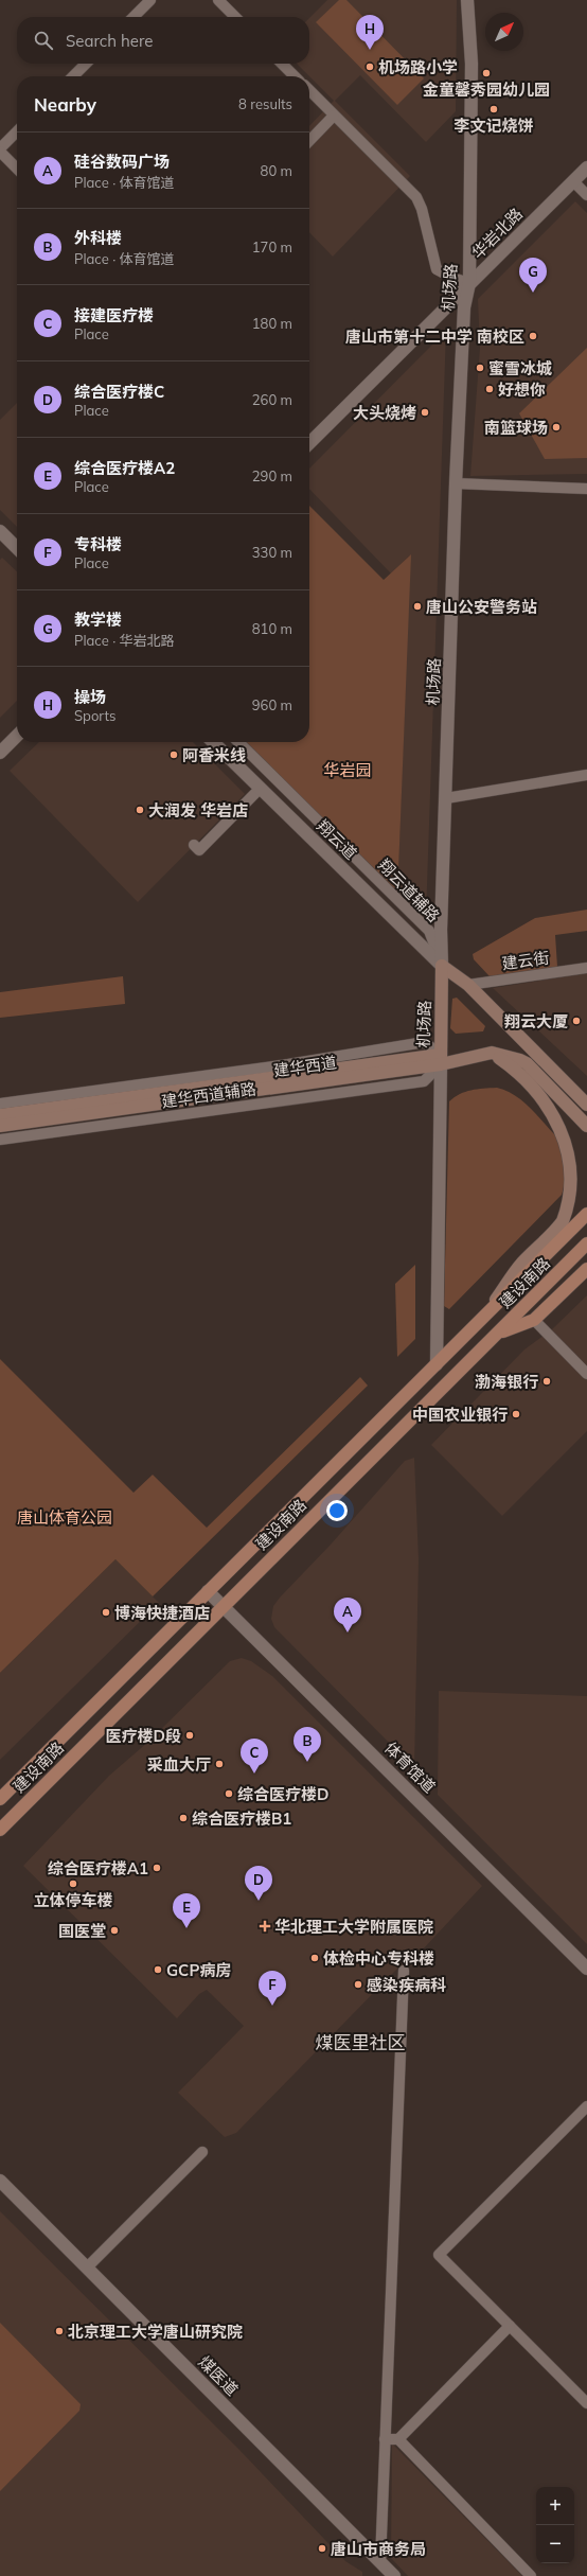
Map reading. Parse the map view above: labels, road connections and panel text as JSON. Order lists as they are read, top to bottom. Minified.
{"streets":{"main road":["机场路","建华西道","建设南路"],"street":["华岩北路","翔云道","翔云道辅路","建云街","建华西道辅路","体育馆道","煤医道"]},"crossings":[["华岩北路","机场路"],["机场路","翔云道"],["机场路","翔云道辅路"],["机场路","建华西道"],["机场路","建华西道辅路"],["机场路","建设南路"],["翔云道","翔云道辅路"],["建华西道","建华西道辅路"],["建设南路","体育馆道"]],"districts":["煤医里社区"],"parks":["华岩园","唐山体育公园"],"places":{"other":["机场路小学","金童馨秀园幼儿园","李文记烧饼","唐山市第十二中学 南校区","蜜雪冰城","好想你","大头烧烤","南篮球场","唐山公安警务站","阿香米线","大润发 华岩店","翔云大厦","渤海银行","中国农业银行","博海快捷酒店","医疗楼D段","采血大厅","综合医疗楼D","综合医疗楼B1","综合医疗楼A1","立体停车楼","国医堂","体检中心专科楼","GCP病房","感染疾病科","北京理工大学唐山研究院","唐山市商务局"],"health":["华北理工大学附属医院"]},"north":"top right","page":{"pins":["H","G","A","B","C","D","E","F"],"search":"Search here","heading":["Nearby","8 results"],"list":[{"mark":"A","name":"硅谷数码广场","note":"Place · 体育馆道","value":"80 m"},{"mark":"B","name":"外科楼","note":"Place · 体育馆道","value":"170 m"},{"mark":"C","name":"接建医疗楼","note":"Place","value":"180 m"},{"mark":"D","name":"综合医疗楼C","note":"Place","value":"260 m"},{"mark":"E","name":"综合医疗楼A2","note":"Place","value":"290 m"},{"mark":"F","name":"专科楼","note":"Place","value":"330 m"},{"mark":"G","name":"教学楼","note":"Place · 华岩北路","value":"810 m"},{"mark":"H","name":"操场","note":"Sports","value":"960 m"}],"map_buttons":["+","−"]}}
